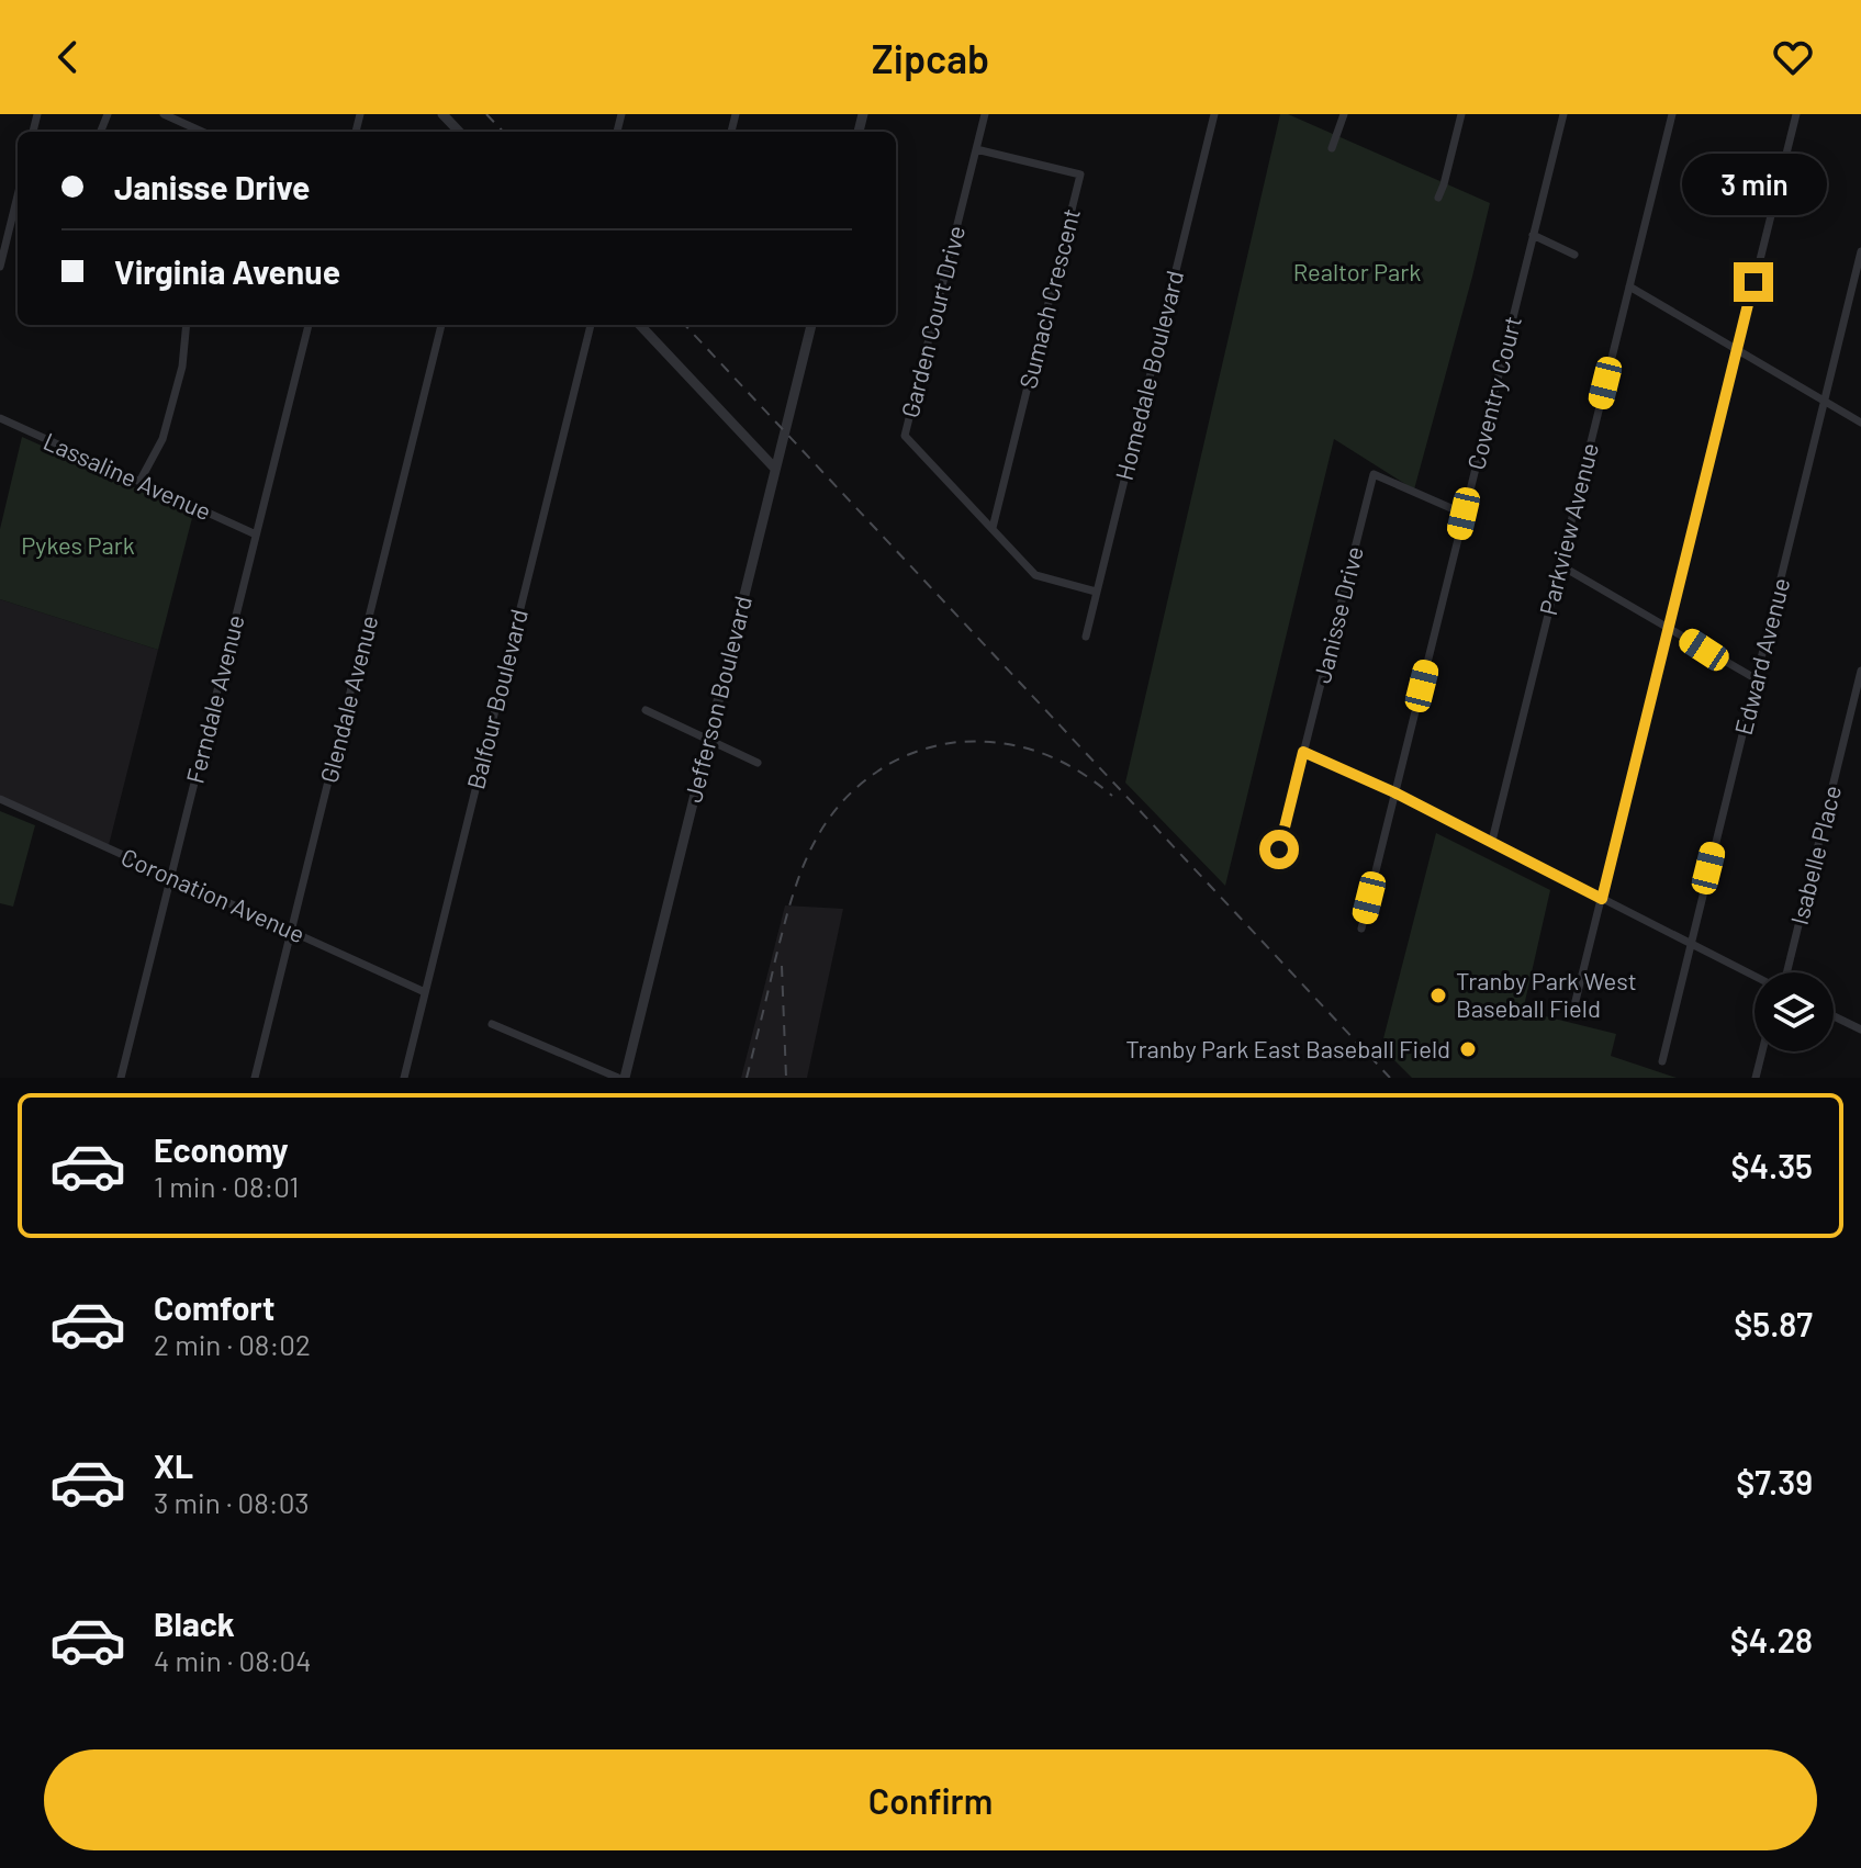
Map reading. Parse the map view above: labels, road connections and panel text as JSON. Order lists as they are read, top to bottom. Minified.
{"streets":{"street":["Sumach Crescent","Garden Court Drive","Homedale Boulevard","Coventry Court","Lassaline Avenue","Parkview Avenue","Janisse Drive","Edward Avenue","Ferndale Avenue","Glendale Avenue","Balfour Boulevard","Jefferson Boulevard","Isabelle Place","Coronation Avenue"]},"crossings":[["Sumach Crescent","Garden Court Drive"],["Garden Court Drive","Homedale Boulevard"],["Coventry Court","Janisse Drive"],["Lassaline Avenue","Ferndale Avenue"],["Ferndale Avenue","Coronation Avenue"],["Glendale Avenue","Coronation Avenue"],["Balfour Boulevard","Coronation Avenue"]],"parks":["Realtor Park","Pykes Park"],"places":["Tranby Park West Baseball Field","Tranby Park East Baseball Field"],"page":{"header":"Zipcab","banner":["Janisse Drive","Virginia Avenue"],"bubble":"3 min","list":[{"name":"Economy","note":"1 min · 08:01","value":"$4.35"},{"name":"Comfort","note":"2 min · 08:02","value":"$5.87"},{"name":"XL","note":"3 min · 08:03","value":"$7.39"},{"name":"Black","note":"4 min · 08:04","value":"$4.28"}],"buttons":"Confirm"}}
